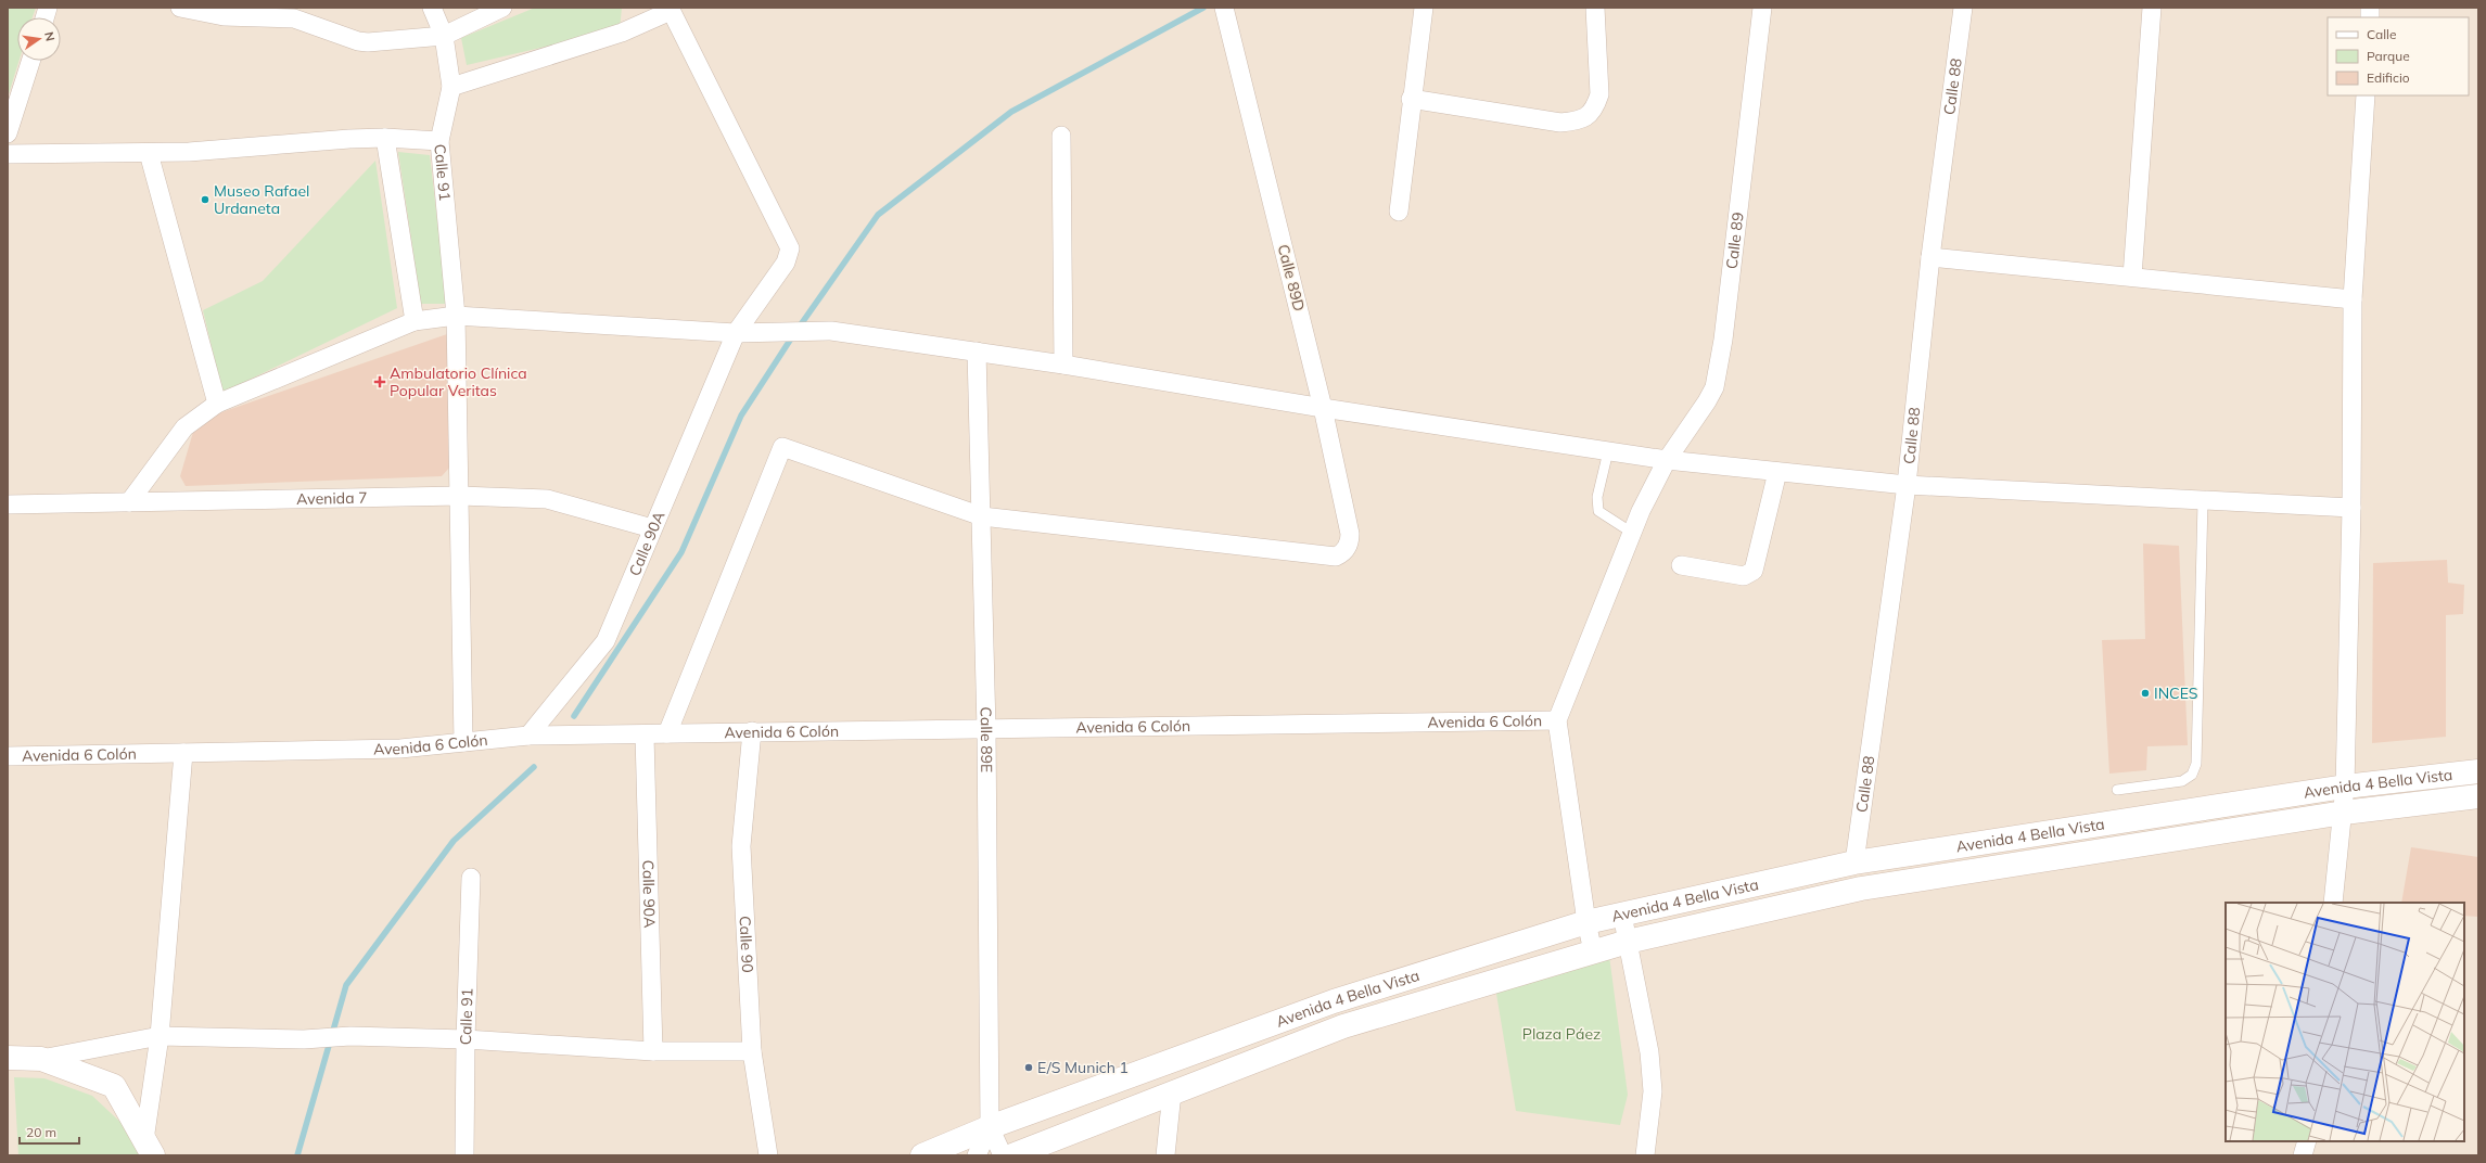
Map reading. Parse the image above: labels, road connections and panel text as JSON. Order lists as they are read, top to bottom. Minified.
{"streets":{"street":["Calle 88","Calle 91","Calle 89","Calle 89D","Avenida 7","Calle 90A","Avenida 6 Colón","Calle 89E","Avenida 4 Bella Vista","Calle 90"]},"crossings":[["Calle 88","Avenida 4 Bella Vista"],["Calle 91","Avenida 7"],["Calle 91","Avenida 6 Colón"],["Calle 89","Avenida 6 Colón"],["Calle 89D","Calle 89E"],["Avenida 7","Calle 90A"],["Calle 90A","Avenida 6 Colón"],["Avenida 6 Colón","Calle 89E"],["Avenida 6 Colón","Calle 90"],["Calle 89E","Avenida 4 Bella Vista"]],"parks":["Plaza Páez"],"places":{"other":["Museo Rafael Urdaneta","INCES","E/S Munich 1"],"health":["Ambulatorio Clínica Popular Veritas"]},"legend":["Calle","Parque","Edificio"],"scale_bar":"20 m","north":"right"}
